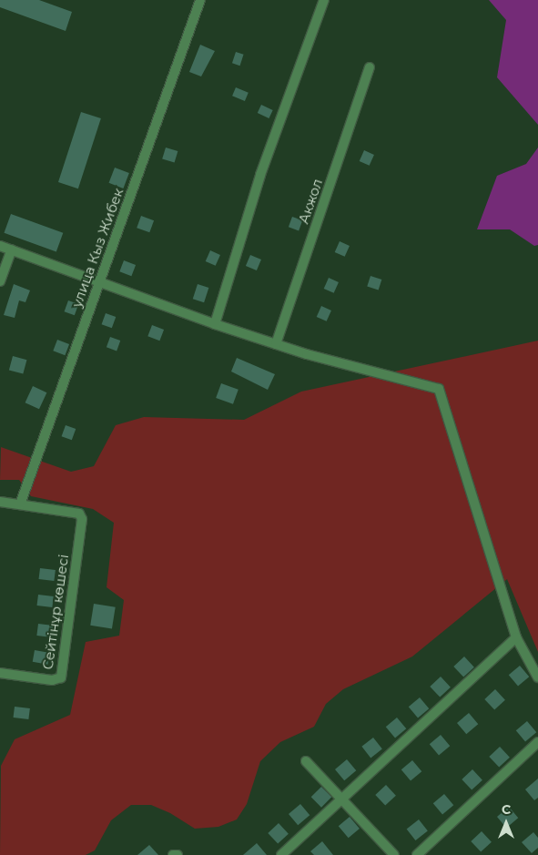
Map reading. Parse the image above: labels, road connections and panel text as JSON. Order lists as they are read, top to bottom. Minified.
{"streets":{"street":["Акжол","улица Кыз Жибек","Сейтінұр көшесі"]},"crossings":[["улица Кыз Жибек","Сейтінұр көшесі"]],"north":"top"}
